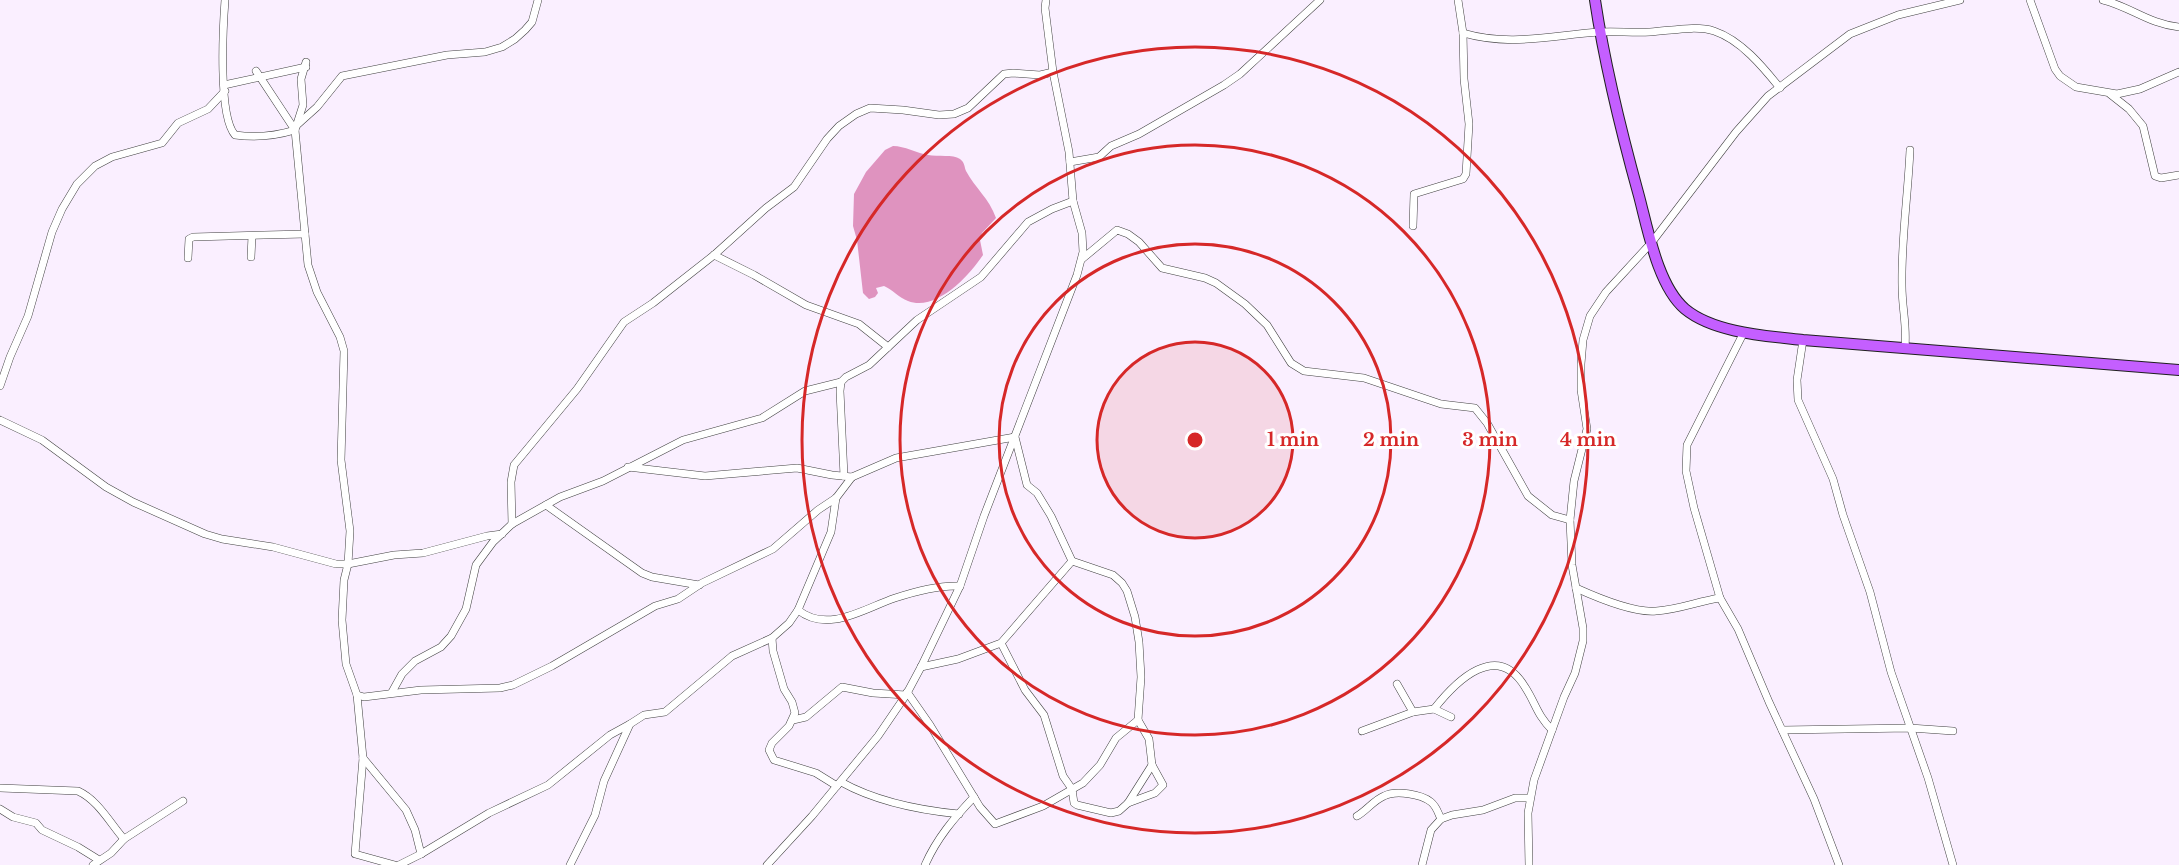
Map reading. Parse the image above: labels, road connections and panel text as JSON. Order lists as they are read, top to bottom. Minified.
{"rings":["1 min","2 min","3 min","4 min"]}
